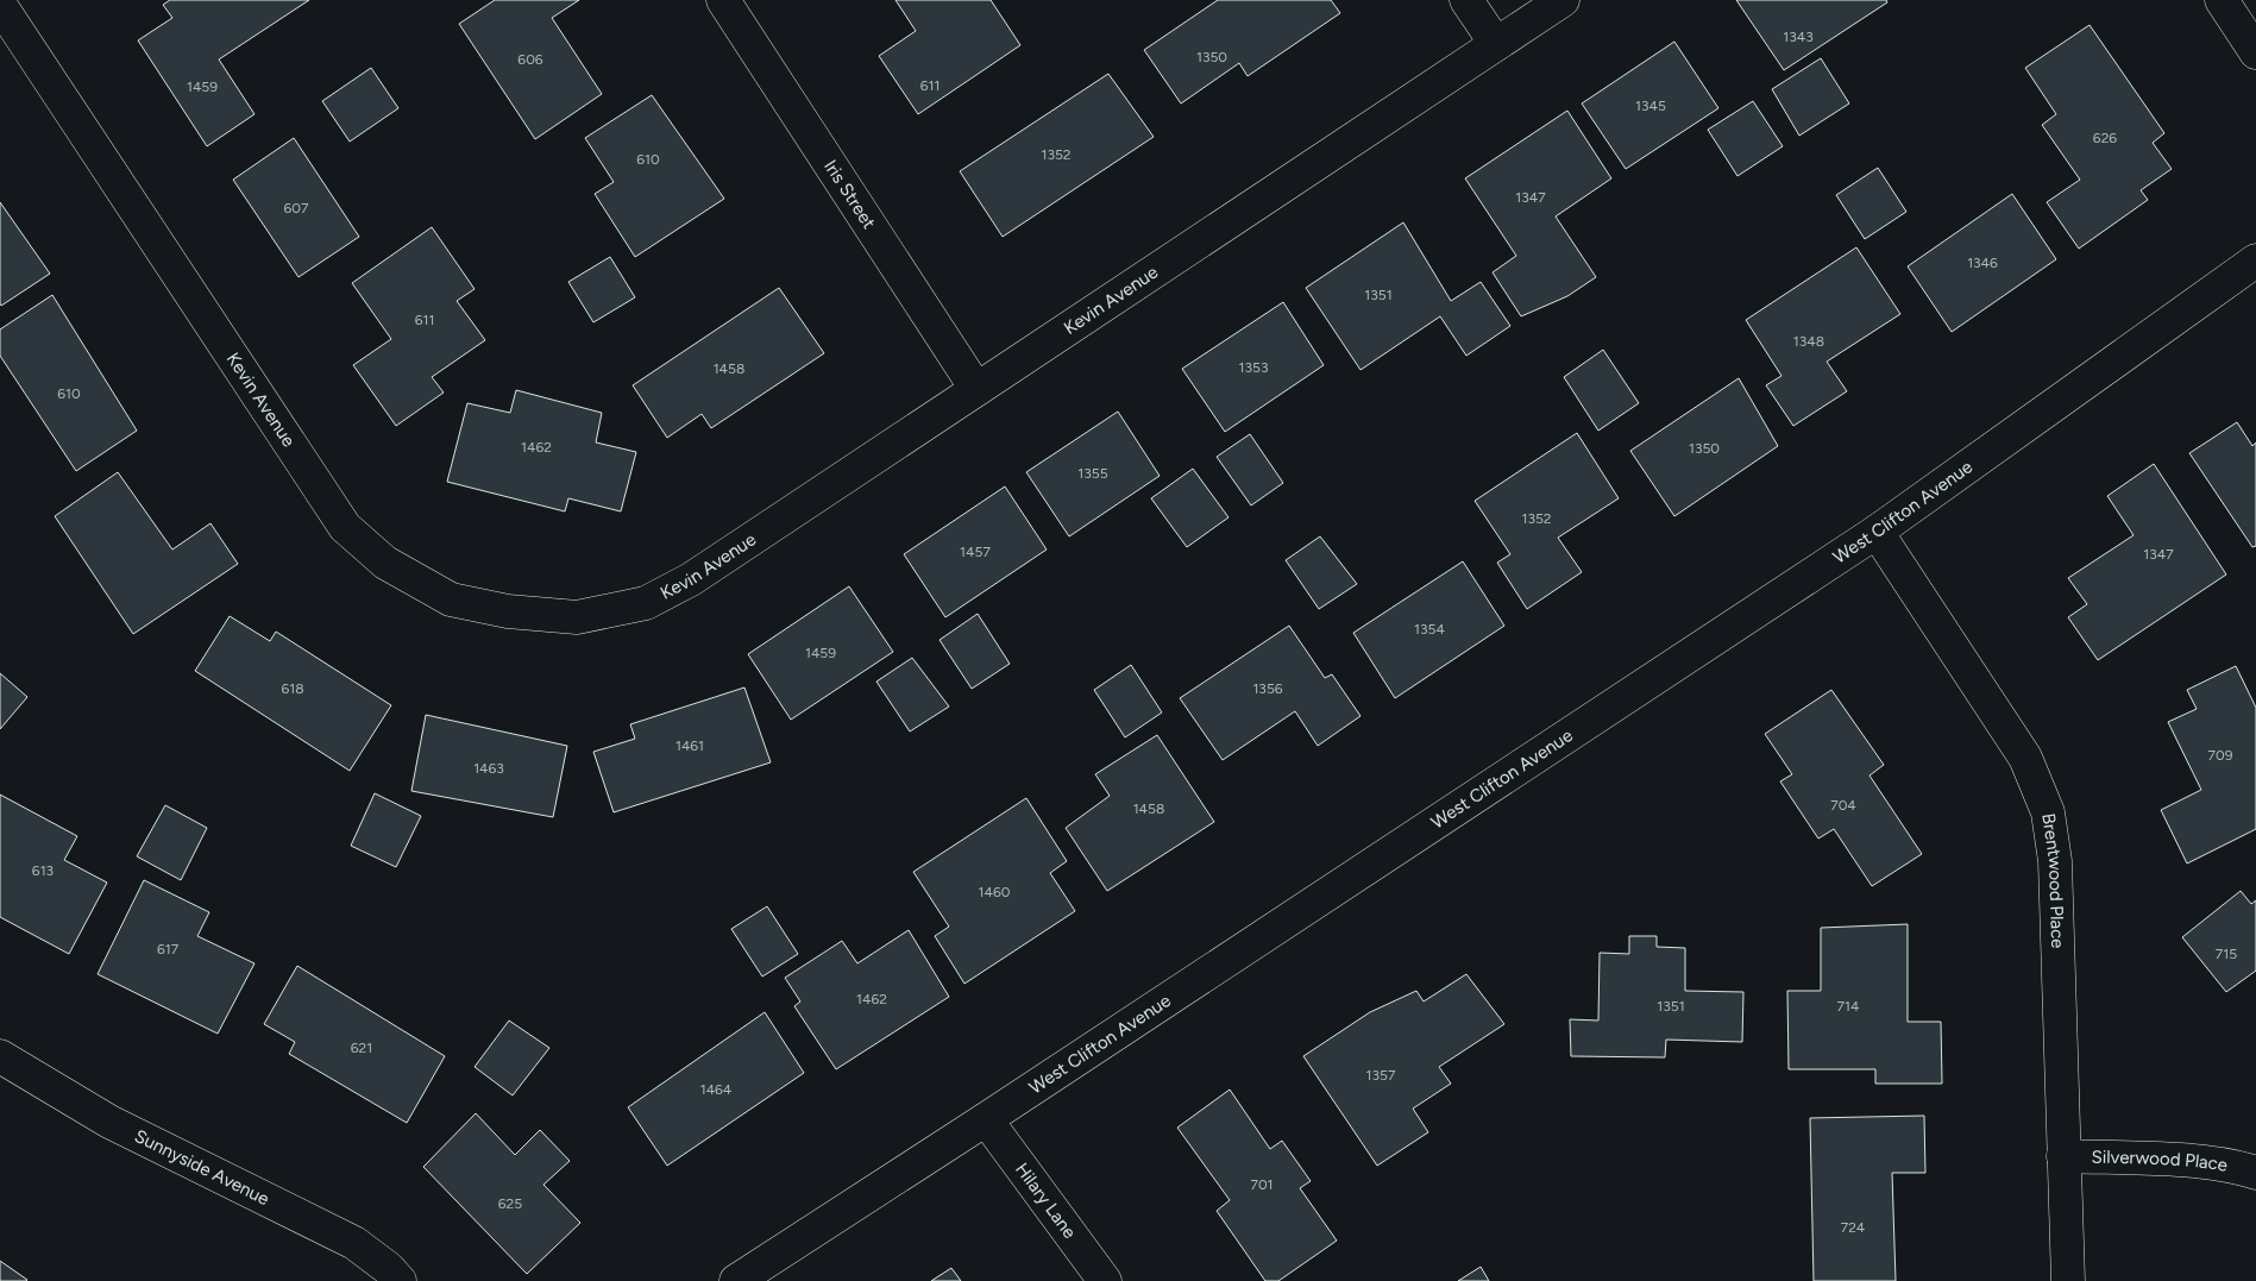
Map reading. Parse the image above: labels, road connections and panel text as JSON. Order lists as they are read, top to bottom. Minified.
{"streets":{"street":["Iris Street","Kevin Avenue","West Clifton Avenue","Brentwood Place","Silverwood Place","Sunnyside Avenue","Hilary Lane"]},"crossings":[["Iris Street","Kevin Avenue"],["West Clifton Avenue","Brentwood Place"],["West Clifton Avenue","Hilary Lane"],["Brentwood Place","Silverwood Place"]],"house_numbers":["1343","1350","606","611","1459","1345","626","1352","610","1347","607","1346","1351","611","1348","1353","1458","610","1462","1350","1355","1352","1457","1347","1354","1459","618","1356","1461","709","1463","704","1458","613","1460","617","715","1462","1351","714","621","1357","1464","701","625","724"]}
